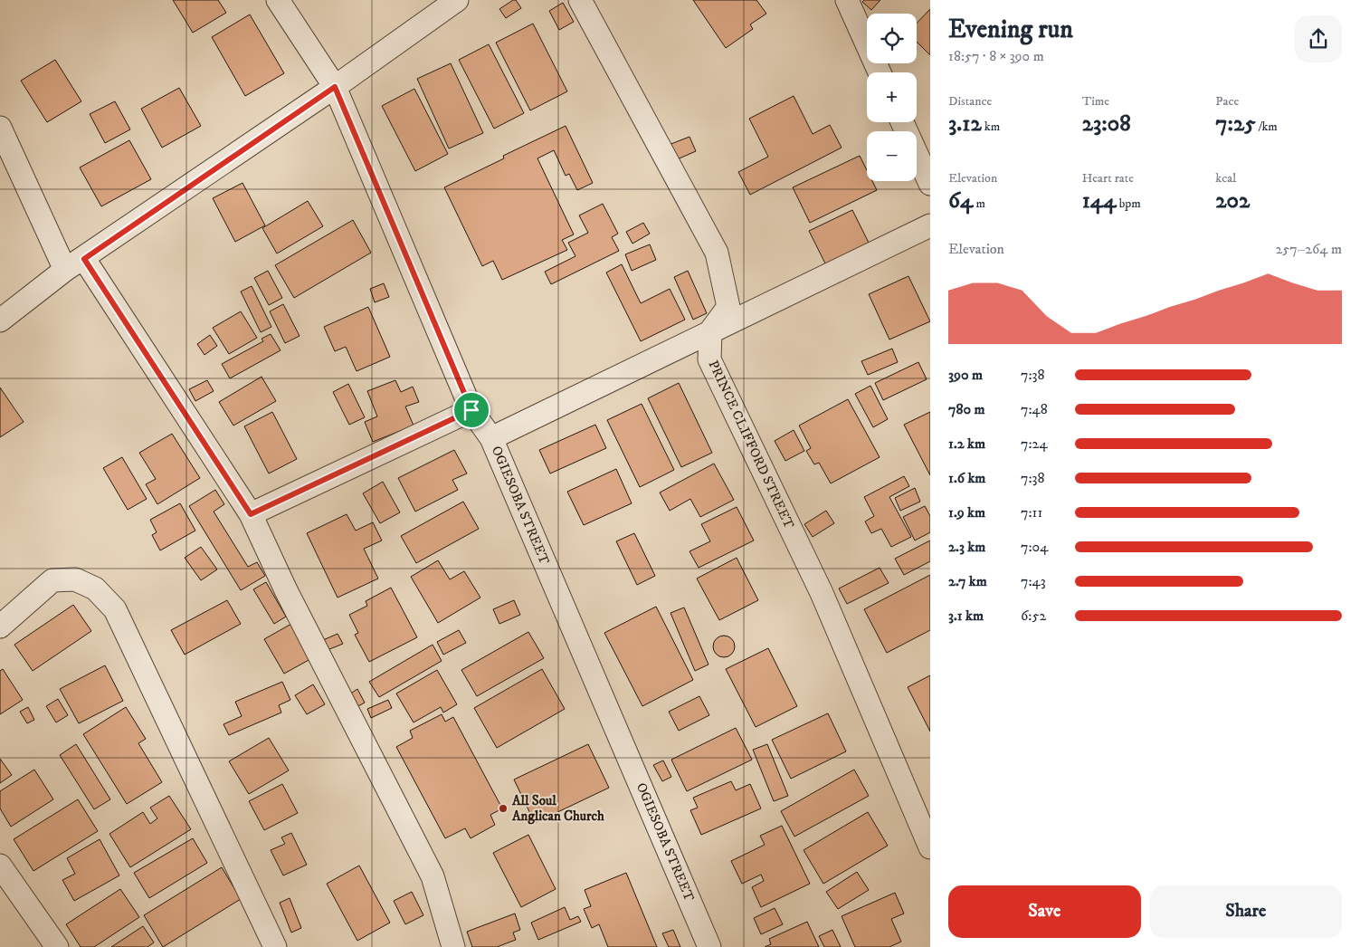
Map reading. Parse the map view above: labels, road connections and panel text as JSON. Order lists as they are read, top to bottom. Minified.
{"streets":{"street":["PRINCE CLIFFORD STREET","OGIESOBA STREET"]},"places":["All Soul Anglican Church"],"page":{"heading":["Evening run","18:57 · 8 × 390 m"],"map_buttons":["+","−"],"stats":[["Distance","3.12 km"],["Time","23:08"],["Pace","7:25 /km"],["Elevation","64 m"],["Heart rate","144 bpm"],["kcal","202"]],"chart":["Elevation","257–264 m"],"list":[{"name":"390 m","note":"7:38"},{"name":"780 m","note":"7:48"},{"name":"1.2 km","note":"7:24"},{"name":"1.6 km","note":"7:38"},{"name":"1.9 km","note":"7:11"},{"name":"2.3 km","note":"7:04"},{"name":"2.7 km","note":"7:43"},{"name":"3.1 km","note":"6:52"}],"buttons":["Save","Share"]}}
